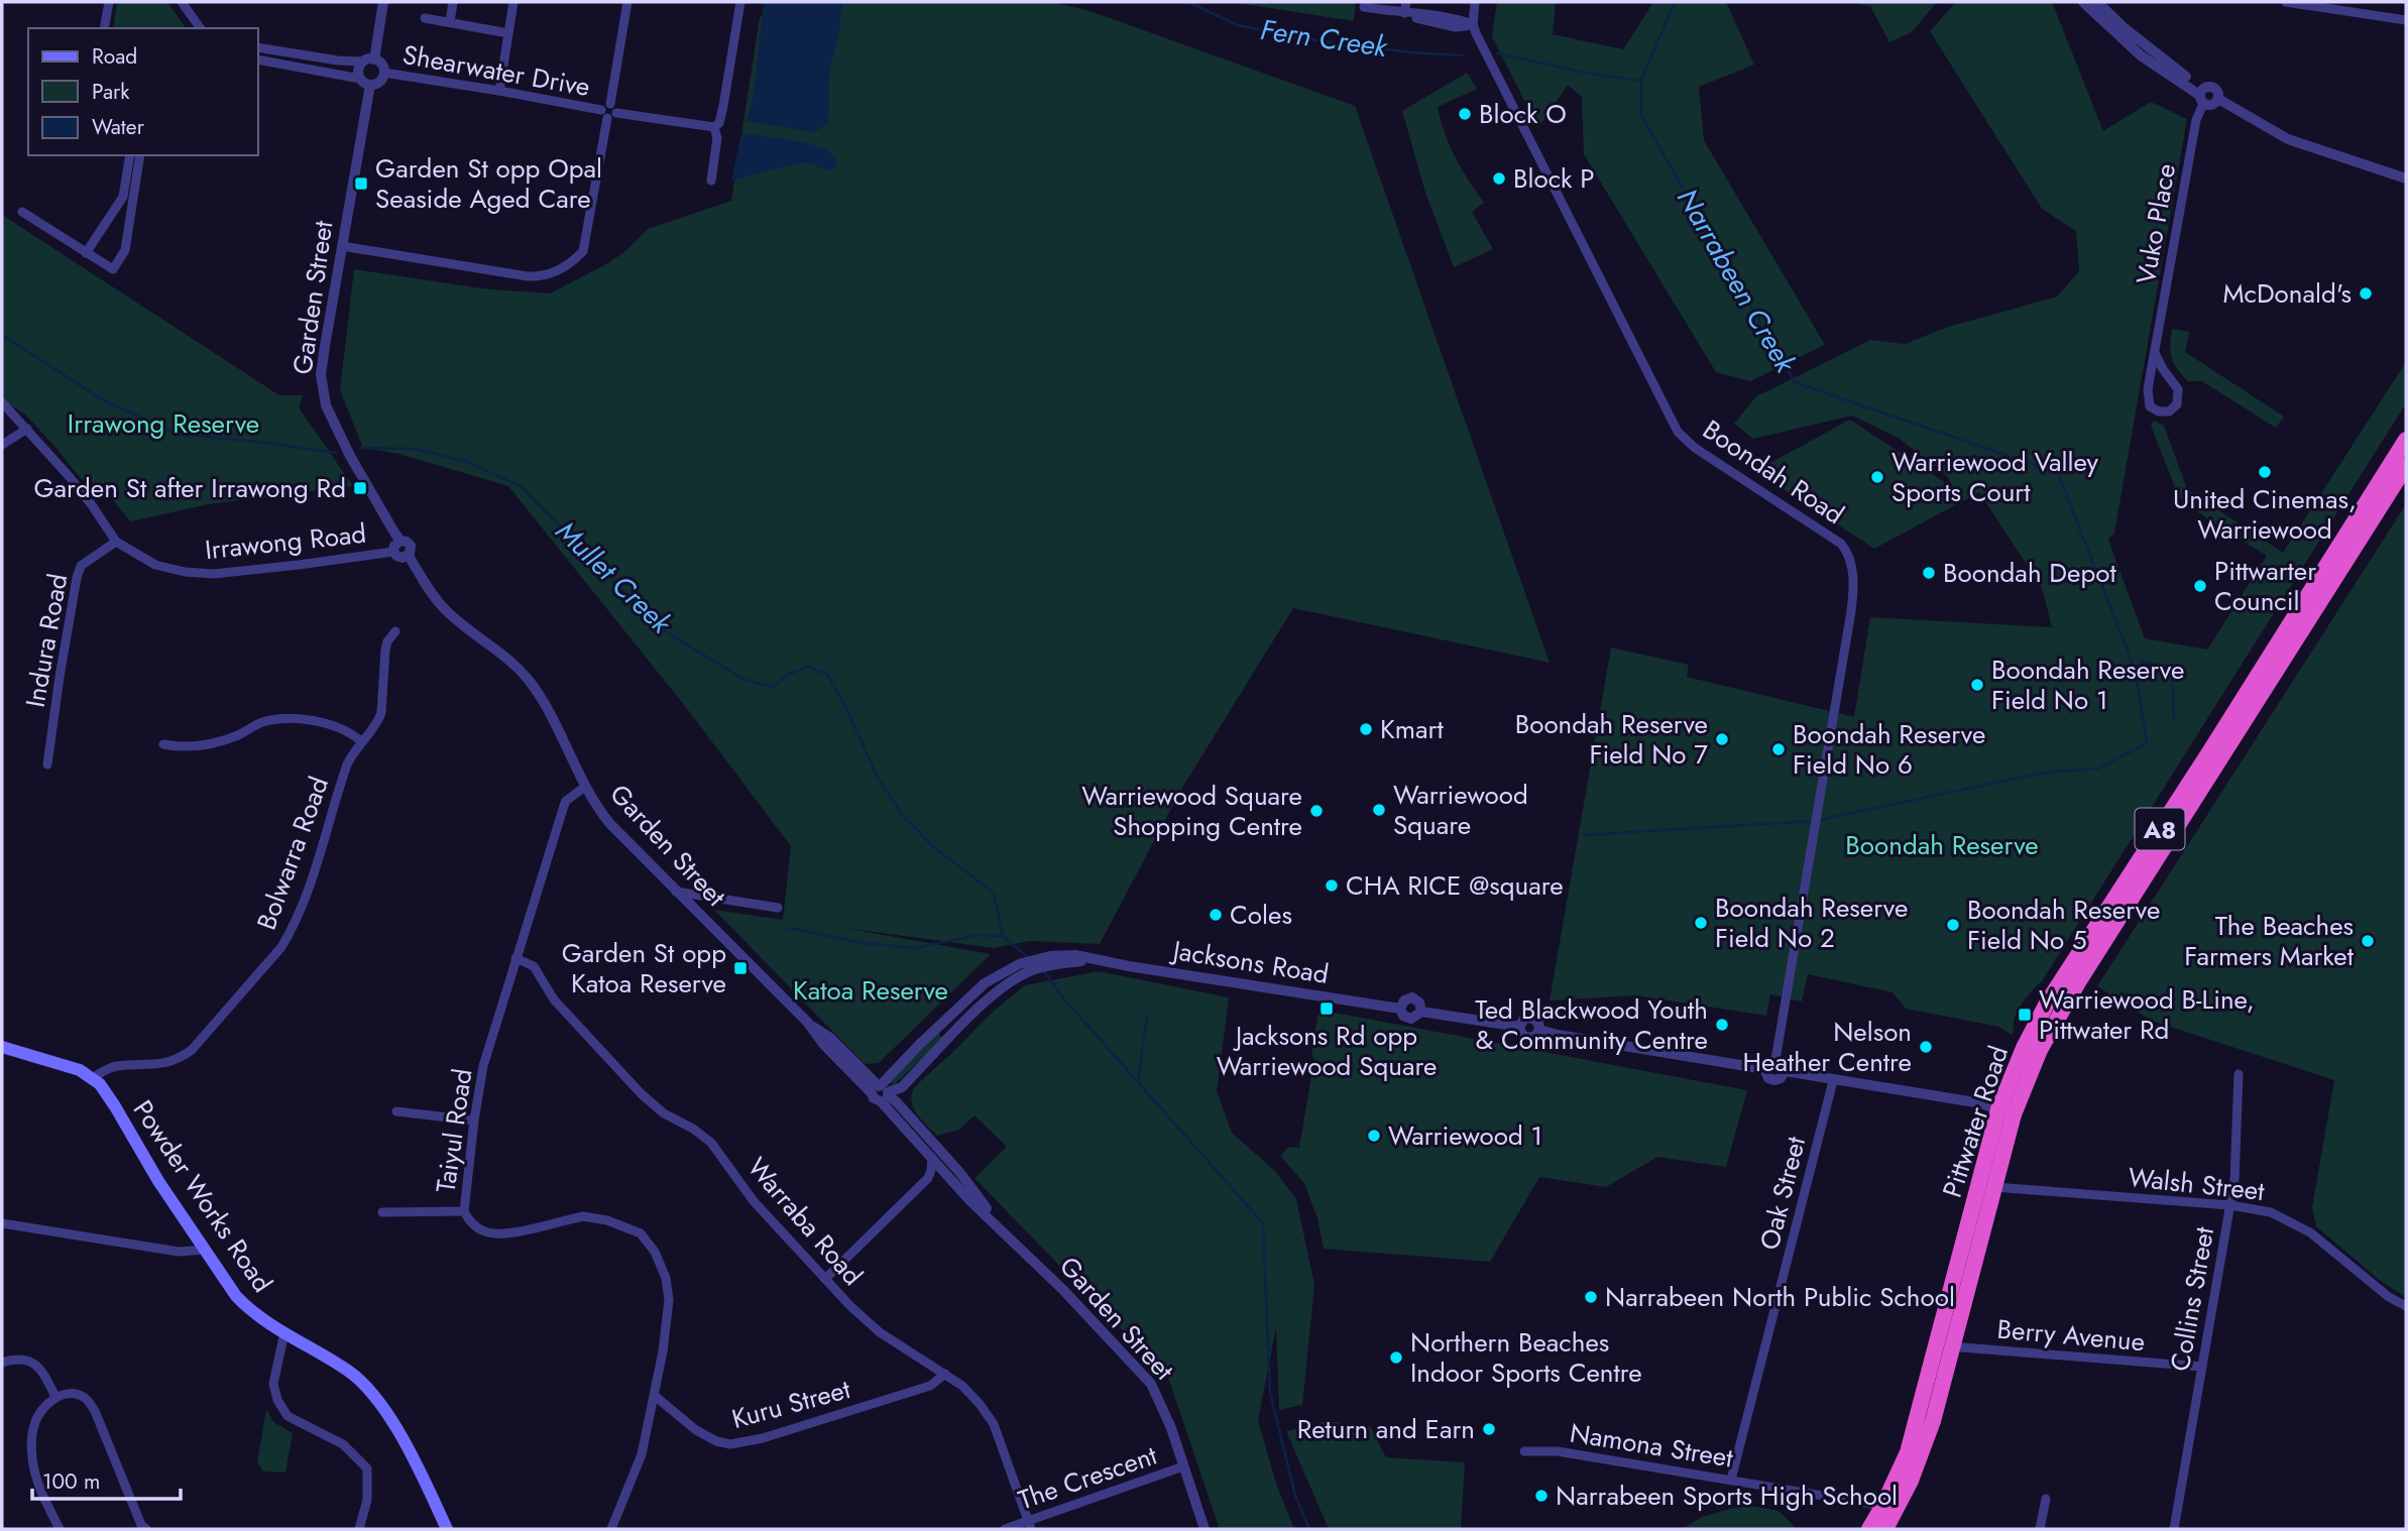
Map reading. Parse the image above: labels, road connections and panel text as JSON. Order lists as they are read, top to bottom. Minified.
{"streets":{"highway":["A8","Pittwater Road"],"main road":["Powder Works Road"],"street":["Shearwater Drive","Vuko Place","Garden Street","Boondah Road","Irrawong Road","Indura Road","Bolwarra Road","Jacksons Road","Taiyul Road","Walsh Street","Oak Street","Warraba Road","Collins Street","Berry Avenue","Kuru Street","Namona Street","The Crescent"]},"crossings":[["Shearwater Drive","Garden Street"],["Garden Street","Irrawong Road"],["Garden Street","Jacksons Road"],["Garden Street","Taiyul Road"],["Garden Street","The Crescent"],["Boondah Road","Jacksons Road"],["Irrawong Road","Indura Road"],["Bolwarra Road","Powder Works Road"],["Pittwater Road","Walsh Street"],["Pittwater Road","Berry Avenue"],["Pittwater Road","Namona Street"],["Taiyul Road","Warraba Road"],["Taiyul Road","Kuru Street"],["Walsh Street","Collins Street"],["Oak Street","Namona Street"],["Warraba Road","Kuru Street"],["Warraba Road","The Crescent"],["Collins Street","Berry Avenue"]],"water":["Fern Creek","Narrabeen Creek","Mullet Creek"],"parks":["Irrawong Reserve","Boondah Reserve","Katoa Reserve"],"places":{"other":["Block O","Block P","McDonald's","United Cinemas, Warriewood","Warriewood Valley Sports Court","Boondah Depot","Pittwarter Council","Boondah Reserve Field No 1","Kmart","Boondah Reserve Field No 7","Boondah Reserve Field No 6","Warriewood Square","Warriewood Square Shopping Centre","CHA RICE @square","Coles","Boondah Reserve Field No 2","Boondah Reserve Field No 5","The Beaches Farmers Market","Ted Blackwood Youth & Community Centre","Nelson Heather Centre","Warriewood 1","Narrabeen North Public School","Northern Beaches Indoor Sports Centre","Return and Earn","Narrabeen Sports High School"],"transit":["Garden St opp Opal Seaside Aged Care","Garden St after Irrawong Rd","Garden St opp Katoa Reserve","Jacksons Rd opp Warriewood Square","Warriewood B-Line, Pittwater Rd"]},"legend":["Road","Park","Water"],"scale_bar":"100 m"}
